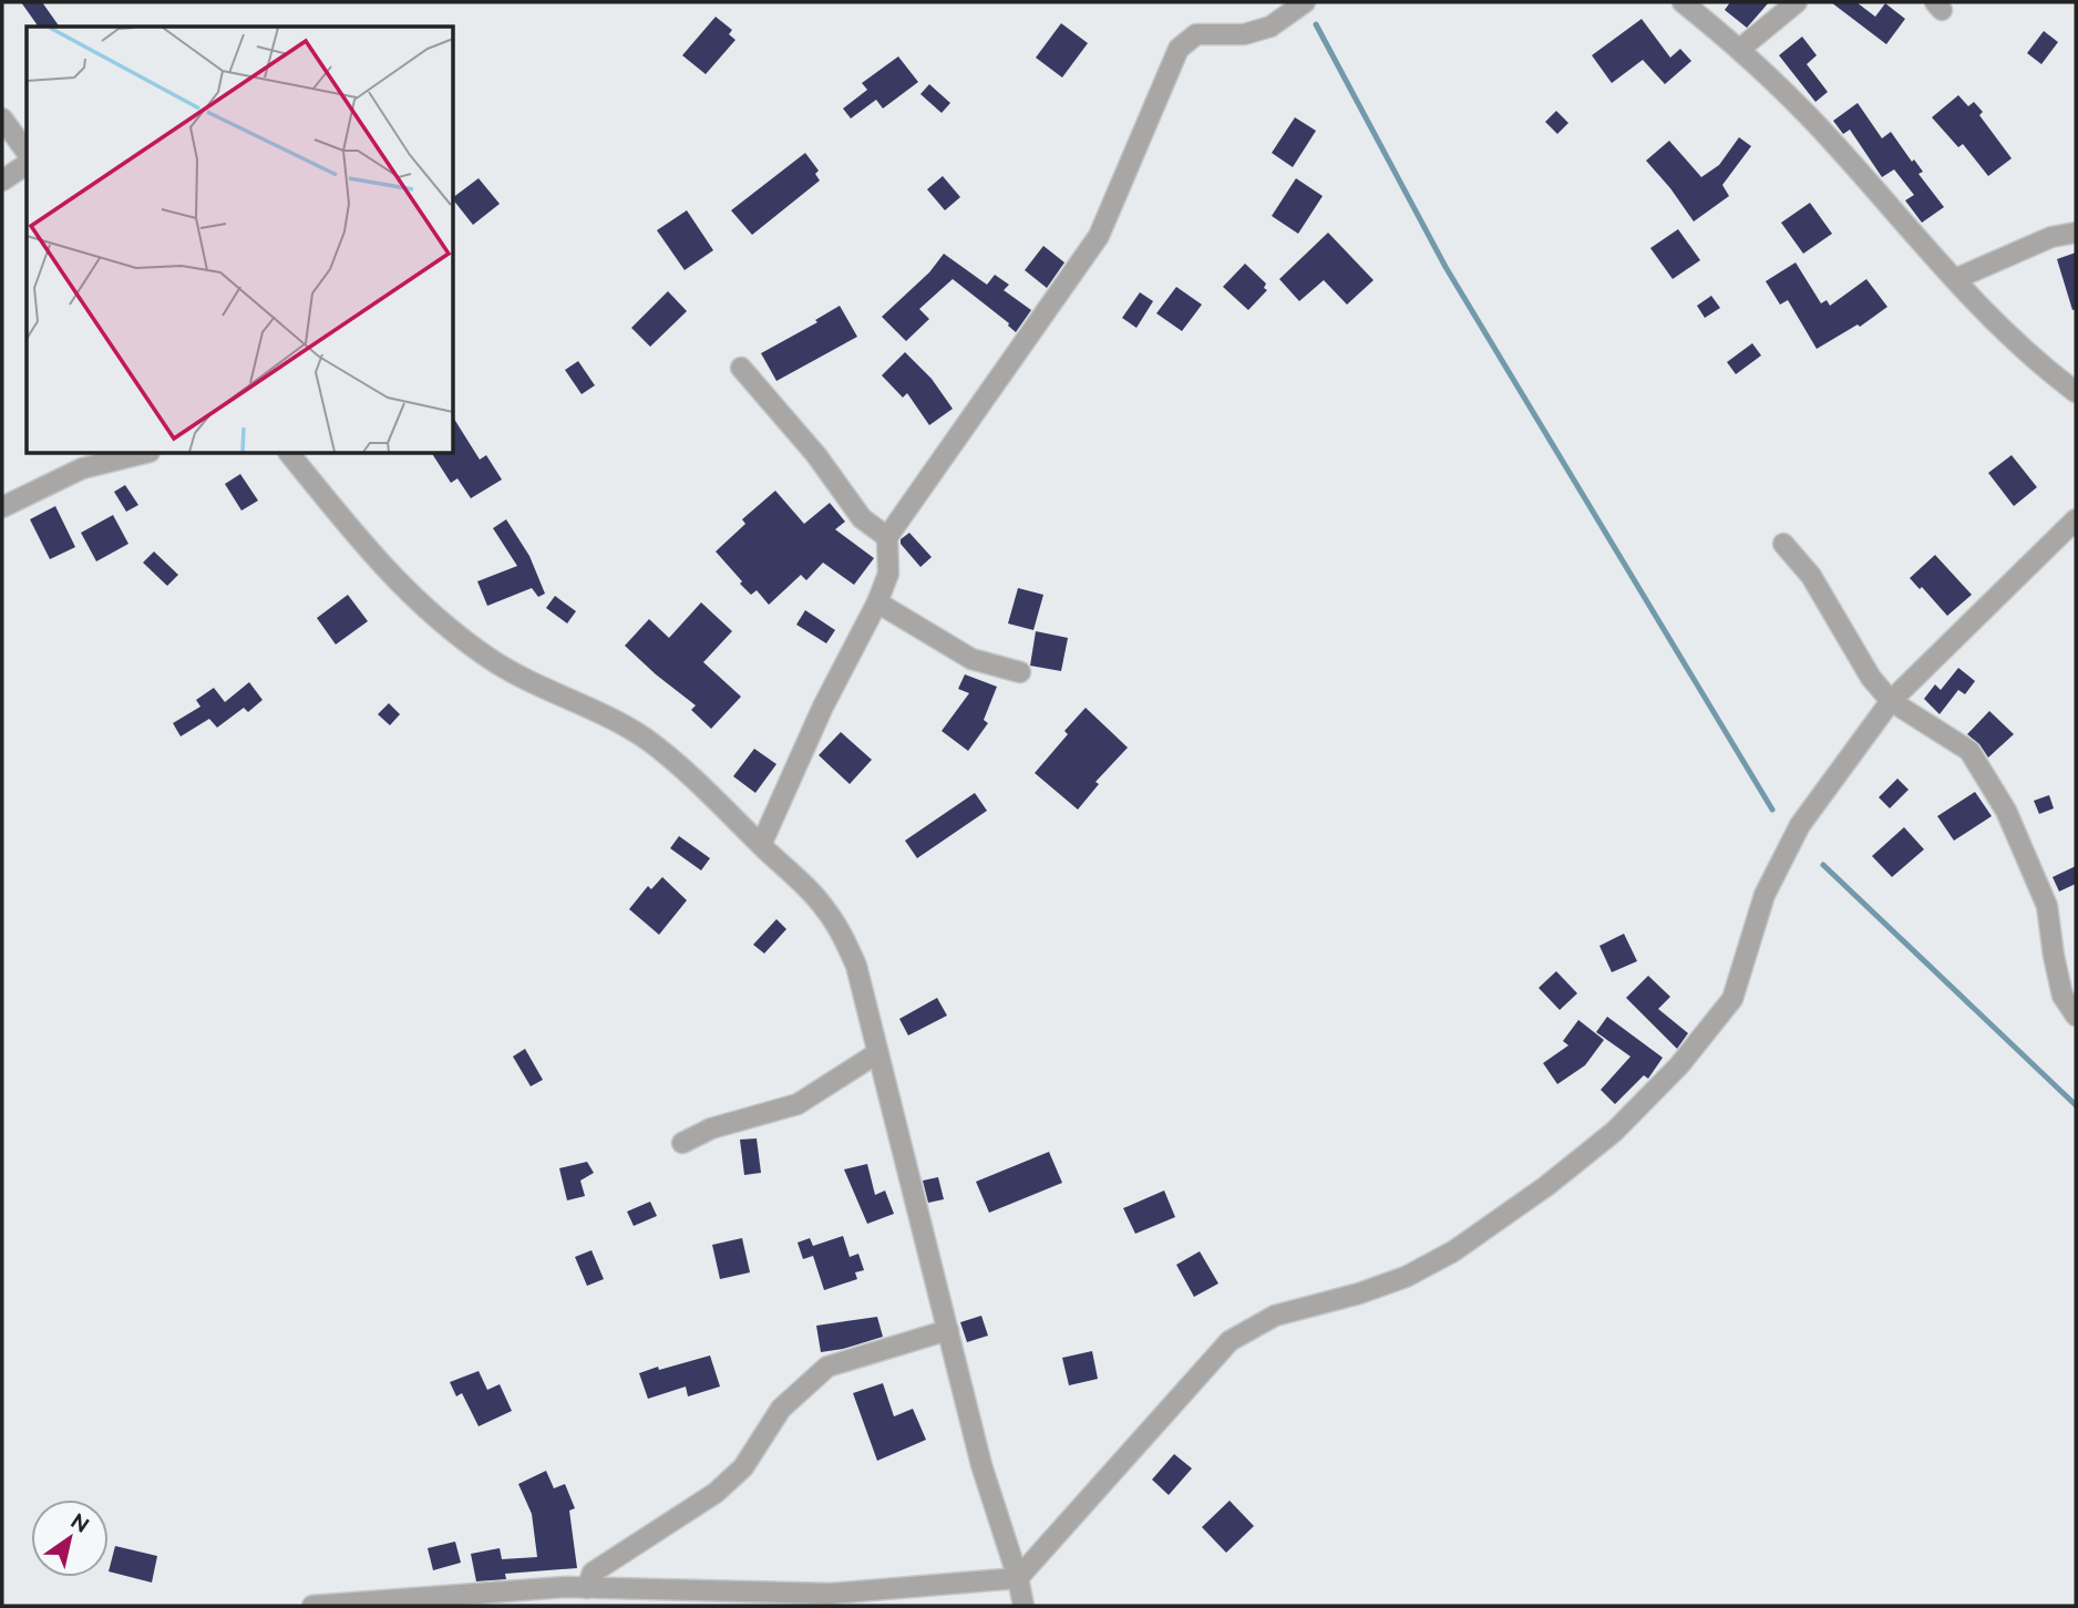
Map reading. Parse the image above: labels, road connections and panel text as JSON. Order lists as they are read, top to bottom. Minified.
{"north":"top right"}
